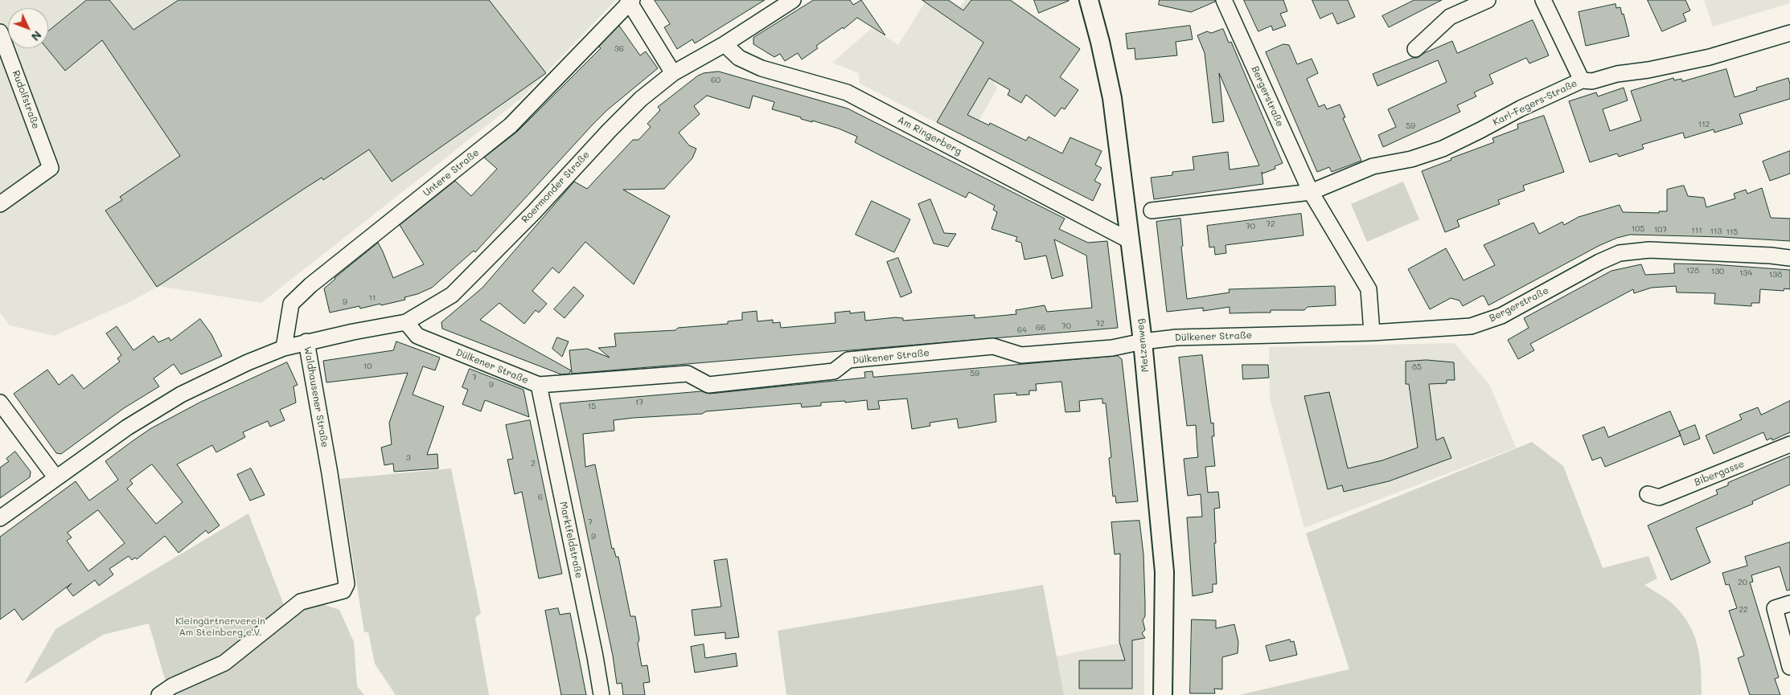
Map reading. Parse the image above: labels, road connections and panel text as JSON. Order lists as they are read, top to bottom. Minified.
{"streets":{"main road":["Metzenweg"],"street":["Bergerstraße","Rudolfstraße","Karl-Fegers-Straße","Am Ringerberg","Untere Straße","Roermonder Straße","Dülkener Straße","Waldhausener Straße","Bibergasse","Marktfeldstraße"]},"crossings":[["Bergerstraße","Karl-Fegers-Straße"],["Bergerstraße","Dülkener Straße"],["Am Ringerberg","Roermonder Straße"],["Am Ringerberg","Metzenweg"],["Untere Straße","Waldhausener Straße"],["Roermonder Straße","Dülkener Straße"],["Roermonder Straße","Waldhausener Straße"],["Dülkener Straße","Metzenweg"],["Dülkener Straße","Marktfeldstraße"]],"parks":["Kleingärtnerverein Am Steinberg e.V."],"house_numbers":["36","60","112","59","72","70","105","107","111","113","115","128","130","134","138","11","9","72","70","66","64","10","85","59","7","9","17","15","3","2","6","7","9","20","22"],"north":"bottom right"}
